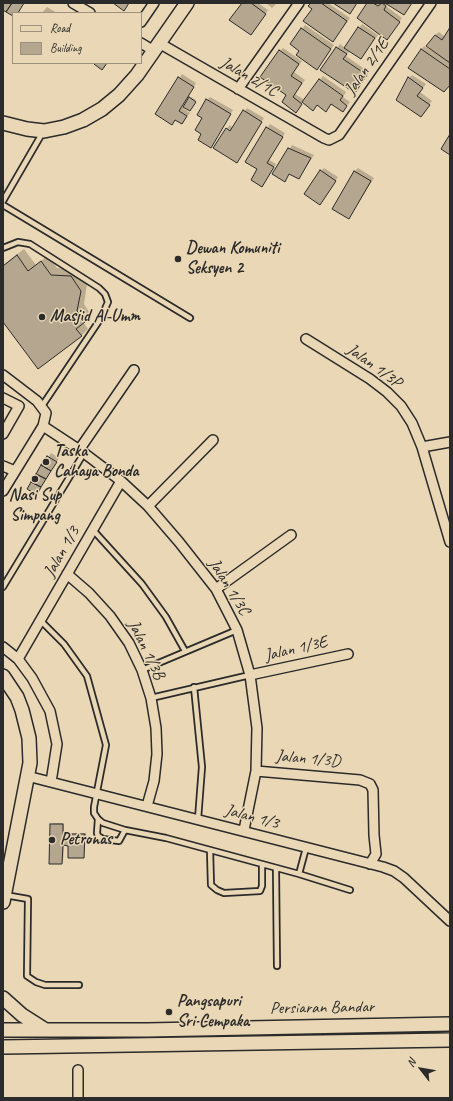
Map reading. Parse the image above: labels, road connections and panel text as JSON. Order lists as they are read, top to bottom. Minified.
{"streets":{"main road":["Persiaran Bandar"],"street":["Jalan 2/1E","Jalan 2/1C","Jalan 1/3P","Jalan 1/3","Jalan 1/3C","Jalan 1/3E","Jalan 1/3B","Jalan 1/3D"]},"crossings":[["Jalan 2/1E","Jalan 2/1C"],["Jalan 1/3","Jalan 1/3C"],["Jalan 1/3","Jalan 1/3B"],["Jalan 1/3","Jalan 1/3D"],["Jalan 1/3C","Jalan 1/3E"],["Jalan 1/3C","Jalan 1/3D"]],"places":["Dewan Komuniti Seksyen 2","Masjid Al-Umm","Taska Cahaya Bonda","Nasi Sup Simpang","Petronas","Pangsapuri Sri Cempaka"],"legend":["Road","Building"],"north":"top left"}
